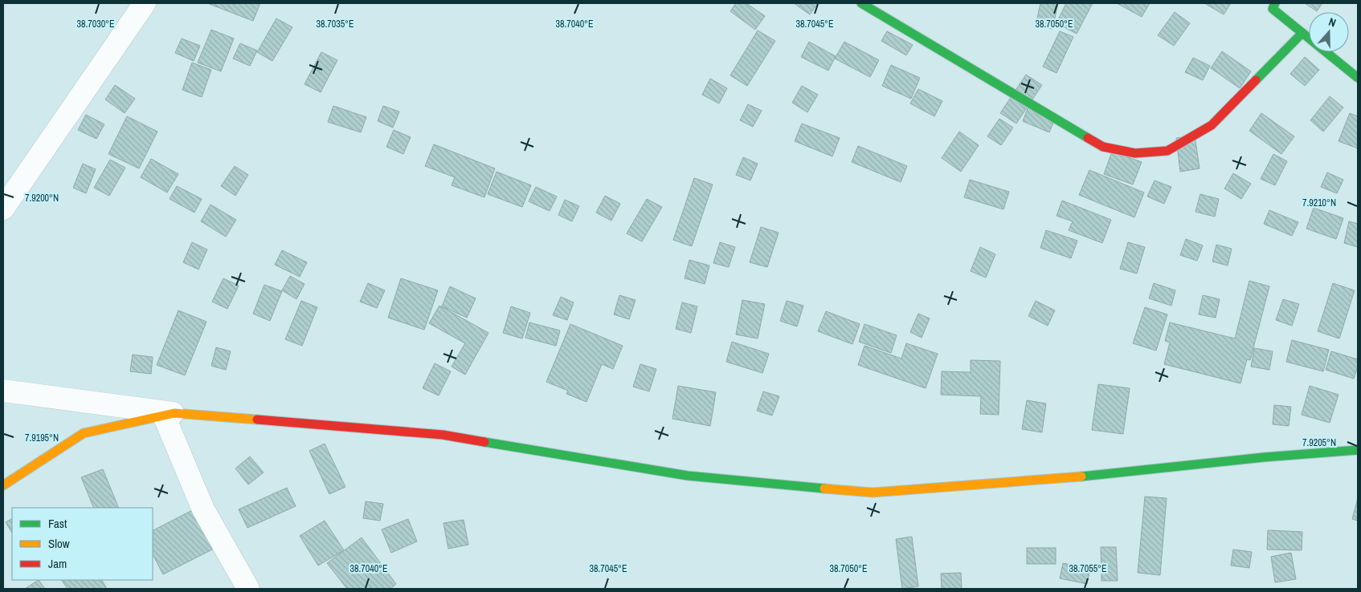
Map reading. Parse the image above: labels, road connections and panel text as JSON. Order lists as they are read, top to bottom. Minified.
{"legend":["Fast","Slow","Jam"],"north":"top","coordinates":["38.7030°E","38.7035°E","38.7040°E","38.7045°E","38.7050°E","7.9200°N","7.9210°N","7.9195°N","7.9205°N","38.7055°E"]}
